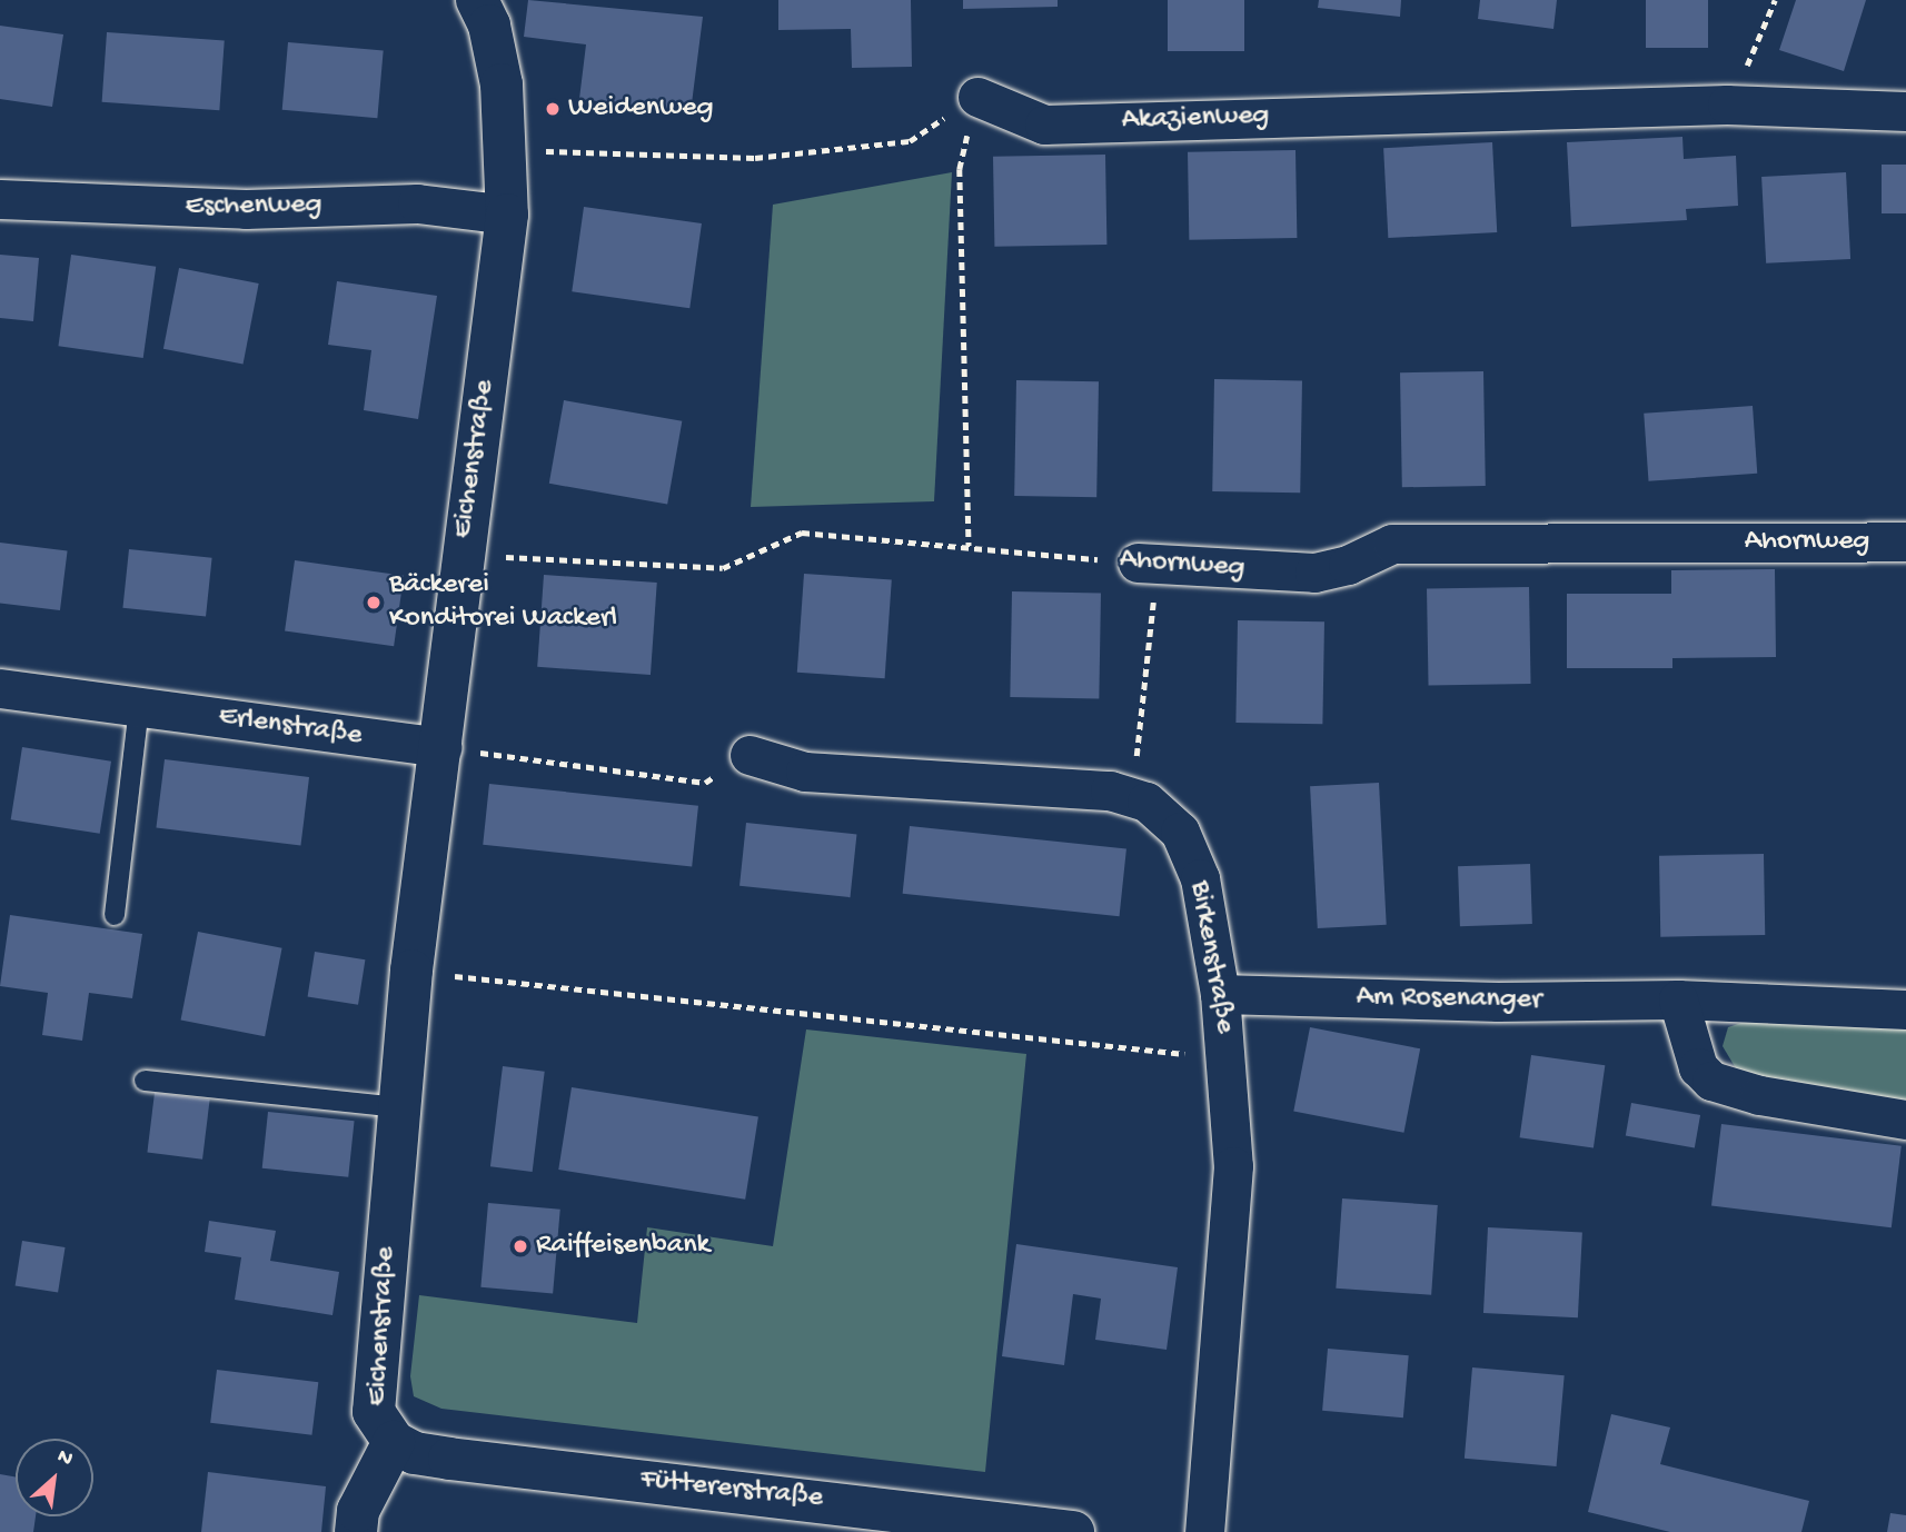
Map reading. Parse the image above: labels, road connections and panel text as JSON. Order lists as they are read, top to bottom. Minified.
{"streets":{"street":["Akazienweg","Eschenweg","Eichenstraße","Ahornweg","Erlenstraße","Birkenstraße","Am Rosenanger","Füttererstraße"]},"crossings":[["Eschenweg","Eichenstraße"],["Eichenstraße","Ahornweg"],["Eichenstraße","Erlenstraße"],["Eichenstraße","Füttererstraße"],["Birkenstraße","Am Rosenanger"]],"places":["Weidenweg","Bäckerei Konditorei Wackerl","Raiffeisenbank"],"north":"top right"}
